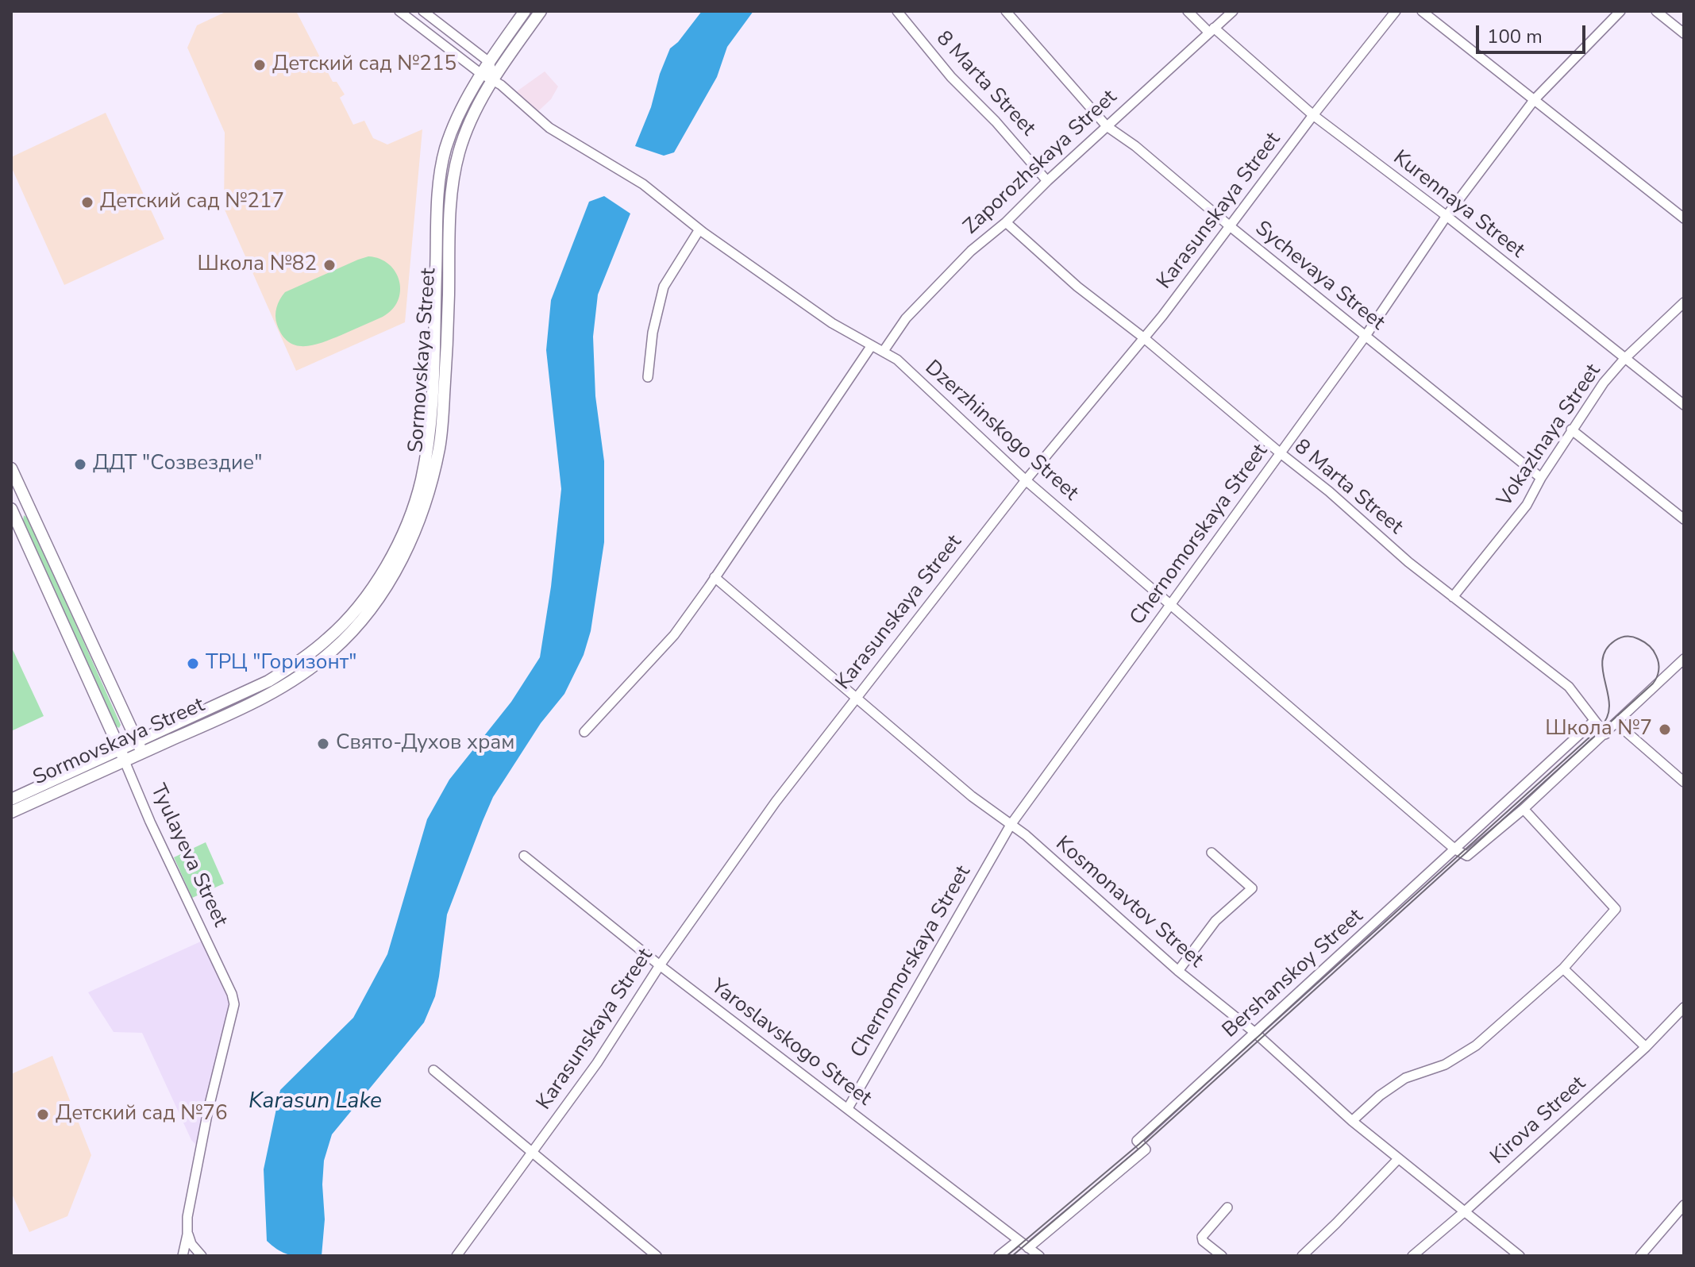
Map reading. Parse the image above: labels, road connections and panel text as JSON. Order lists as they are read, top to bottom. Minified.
{"streets":{"main road":["Sormovskaya Street","Tyulayeva Street"],"street":["8 Marta Street","Zaporozhskaya Street","Kurennaya Street","Karasunskaya Street","Sychevaya Street","Dzerzhinskogo Street","Vokazlnaya Street","Chernomorskaya Street","Kosmonavtov Street","Bershanskoy Street","Yaroslavskogo Street","Kirova Street"]},"crossings":[["8 Marta Street","Zaporozhskaya Street"],["8 Marta Street","Karasunskaya Street"],["8 Marta Street","Vokazlnaya Street"],["8 Marta Street","Chernomorskaya Street"],["8 Marta Street","Bershanskoy Street"],["Zaporozhskaya Street","Kurennaya Street"],["Zaporozhskaya Street","Sychevaya Street"],["Zaporozhskaya Street","Dzerzhinskogo Street"],["Kurennaya Street","Karasunskaya Street"],["Kurennaya Street","Vokazlnaya Street"],["Kurennaya Street","Chernomorskaya Street"],["Karasunskaya Street","Sychevaya Street"],["Karasunskaya Street","Dzerzhinskogo Street"],["Karasunskaya Street","Kosmonavtov Street"],["Karasunskaya Street","Yaroslavskogo Street"],["Sychevaya Street","Vokazlnaya Street"],["Sychevaya Street","Chernomorskaya Street"],["Sormovskaya Street","Dzerzhinskogo Street"],["Sormovskaya Street","Tyulayeva Street"],["Dzerzhinskogo Street","Chernomorskaya Street"],["Dzerzhinskogo Street","Bershanskoy Street"],["Chernomorskaya Street","Kosmonavtov Street"],["Chernomorskaya Street","Yaroslavskogo Street"],["Kosmonavtov Street","Bershanskoy Street"],["Kosmonavtov Street","Kirova Street"],["Bershanskoy Street","Yaroslavskogo Street"]],"water":["Karasun Lake"],"places":["Детский сад №215","Детский сад №217","Школа №82","ДДТ \"Созвездие\"","ТРЦ \"Горизонт\"","Школа №7","Свято-Духов храм","Детский сад №76"],"scale_bar":"100 m"}
